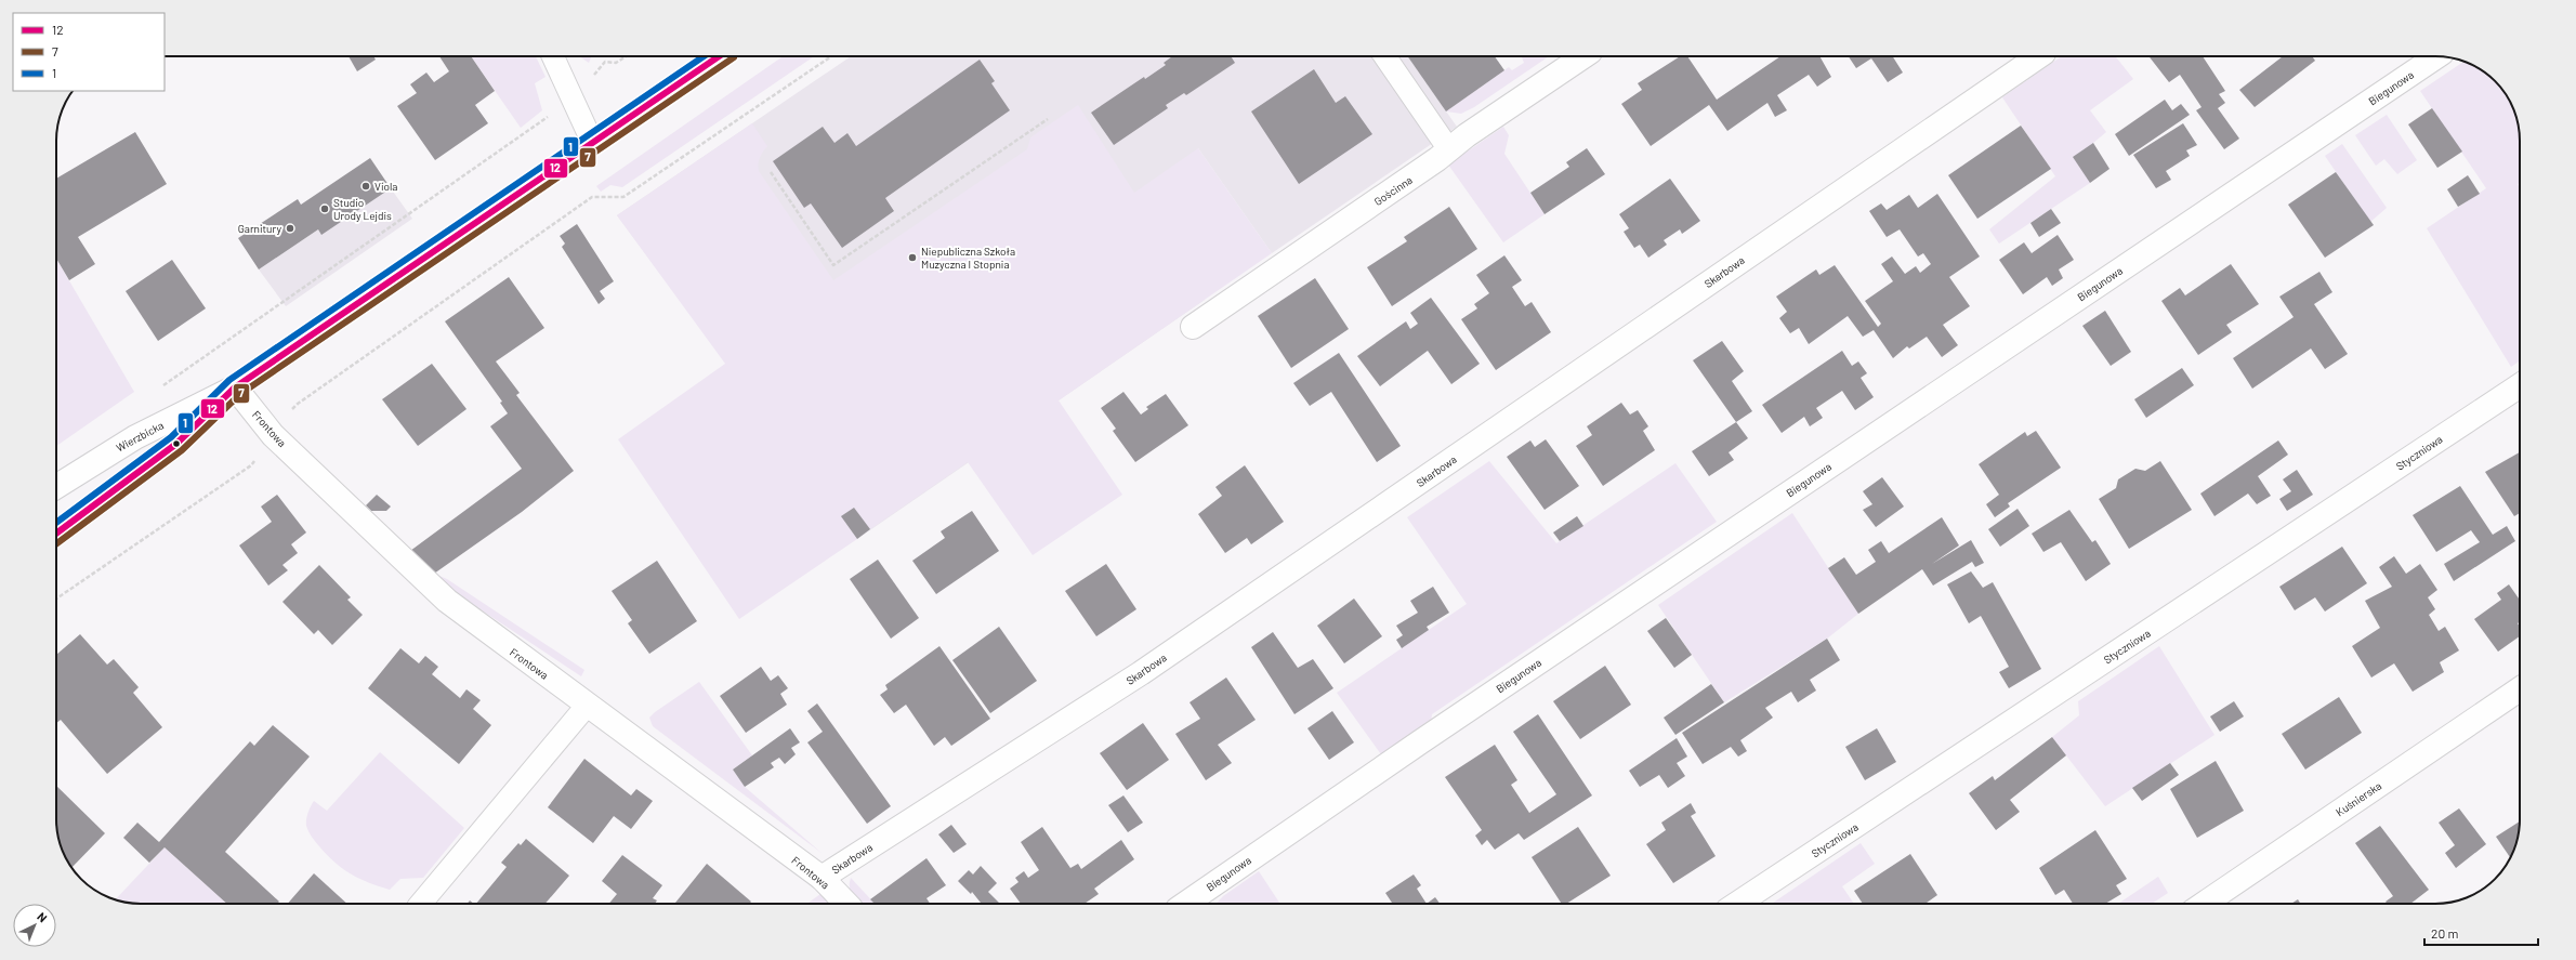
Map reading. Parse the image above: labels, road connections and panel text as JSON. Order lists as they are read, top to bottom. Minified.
{"streets":{"street":["Biegunowa","Gościnna","Skarbowa","Frontowa","Wierzbicka","Styczniowa","Kuśnierska"]},"crossings":[["Skarbowa","Frontowa"],["Frontowa","Wierzbicka"]],"places":["Viola","Studio Urody Lejdis","Garnitury","Niepubliczna Szkoła Muzyczna I Stopnia"],"lines":["transit line 12","transit line 1","transit line 7"],"legend":["12","7","1"],"scale_bar":"20 m","north":"top right"}
